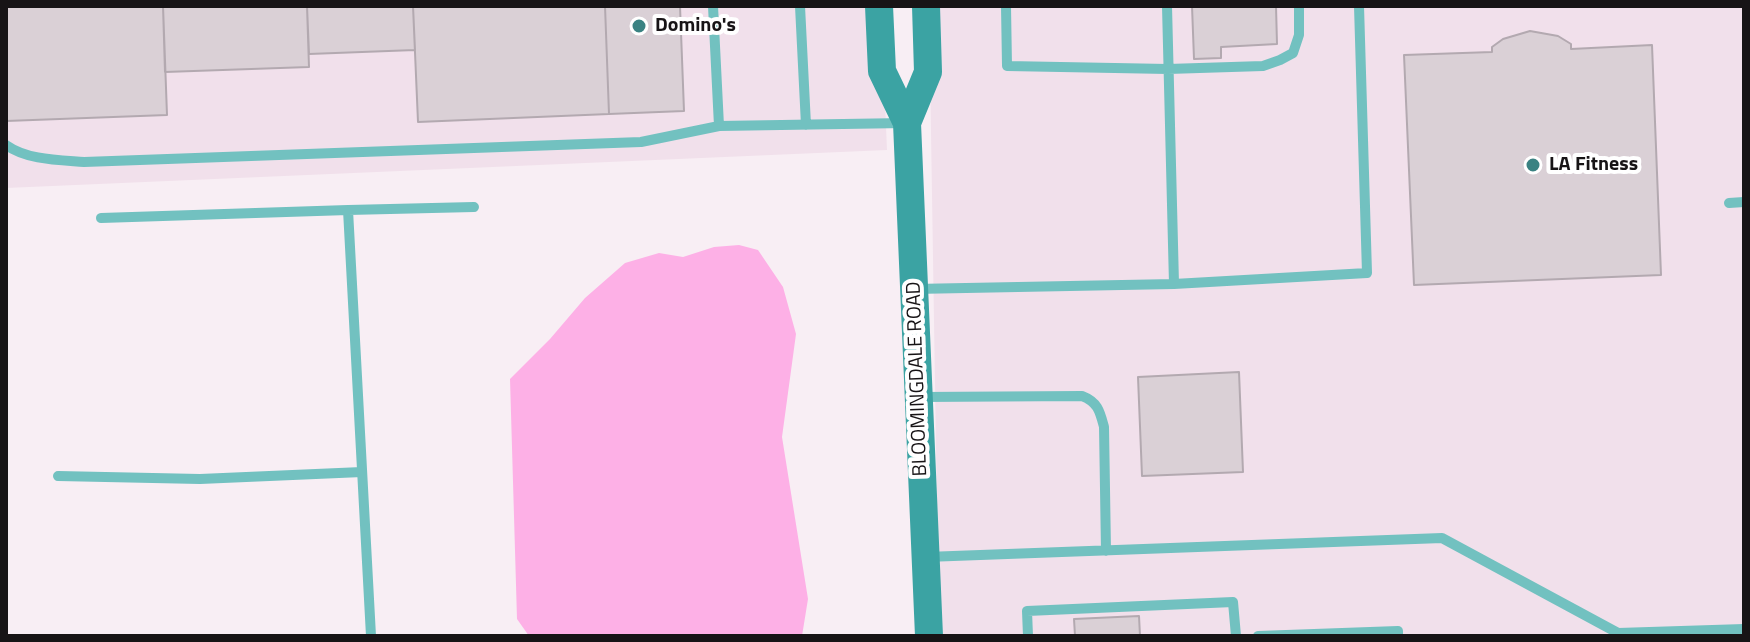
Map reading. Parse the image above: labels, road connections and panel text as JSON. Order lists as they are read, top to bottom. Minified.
{"streets":{"main road":["BLOOMINGDALE ROAD"]},"places":["Domino's","LA Fitness"]}
